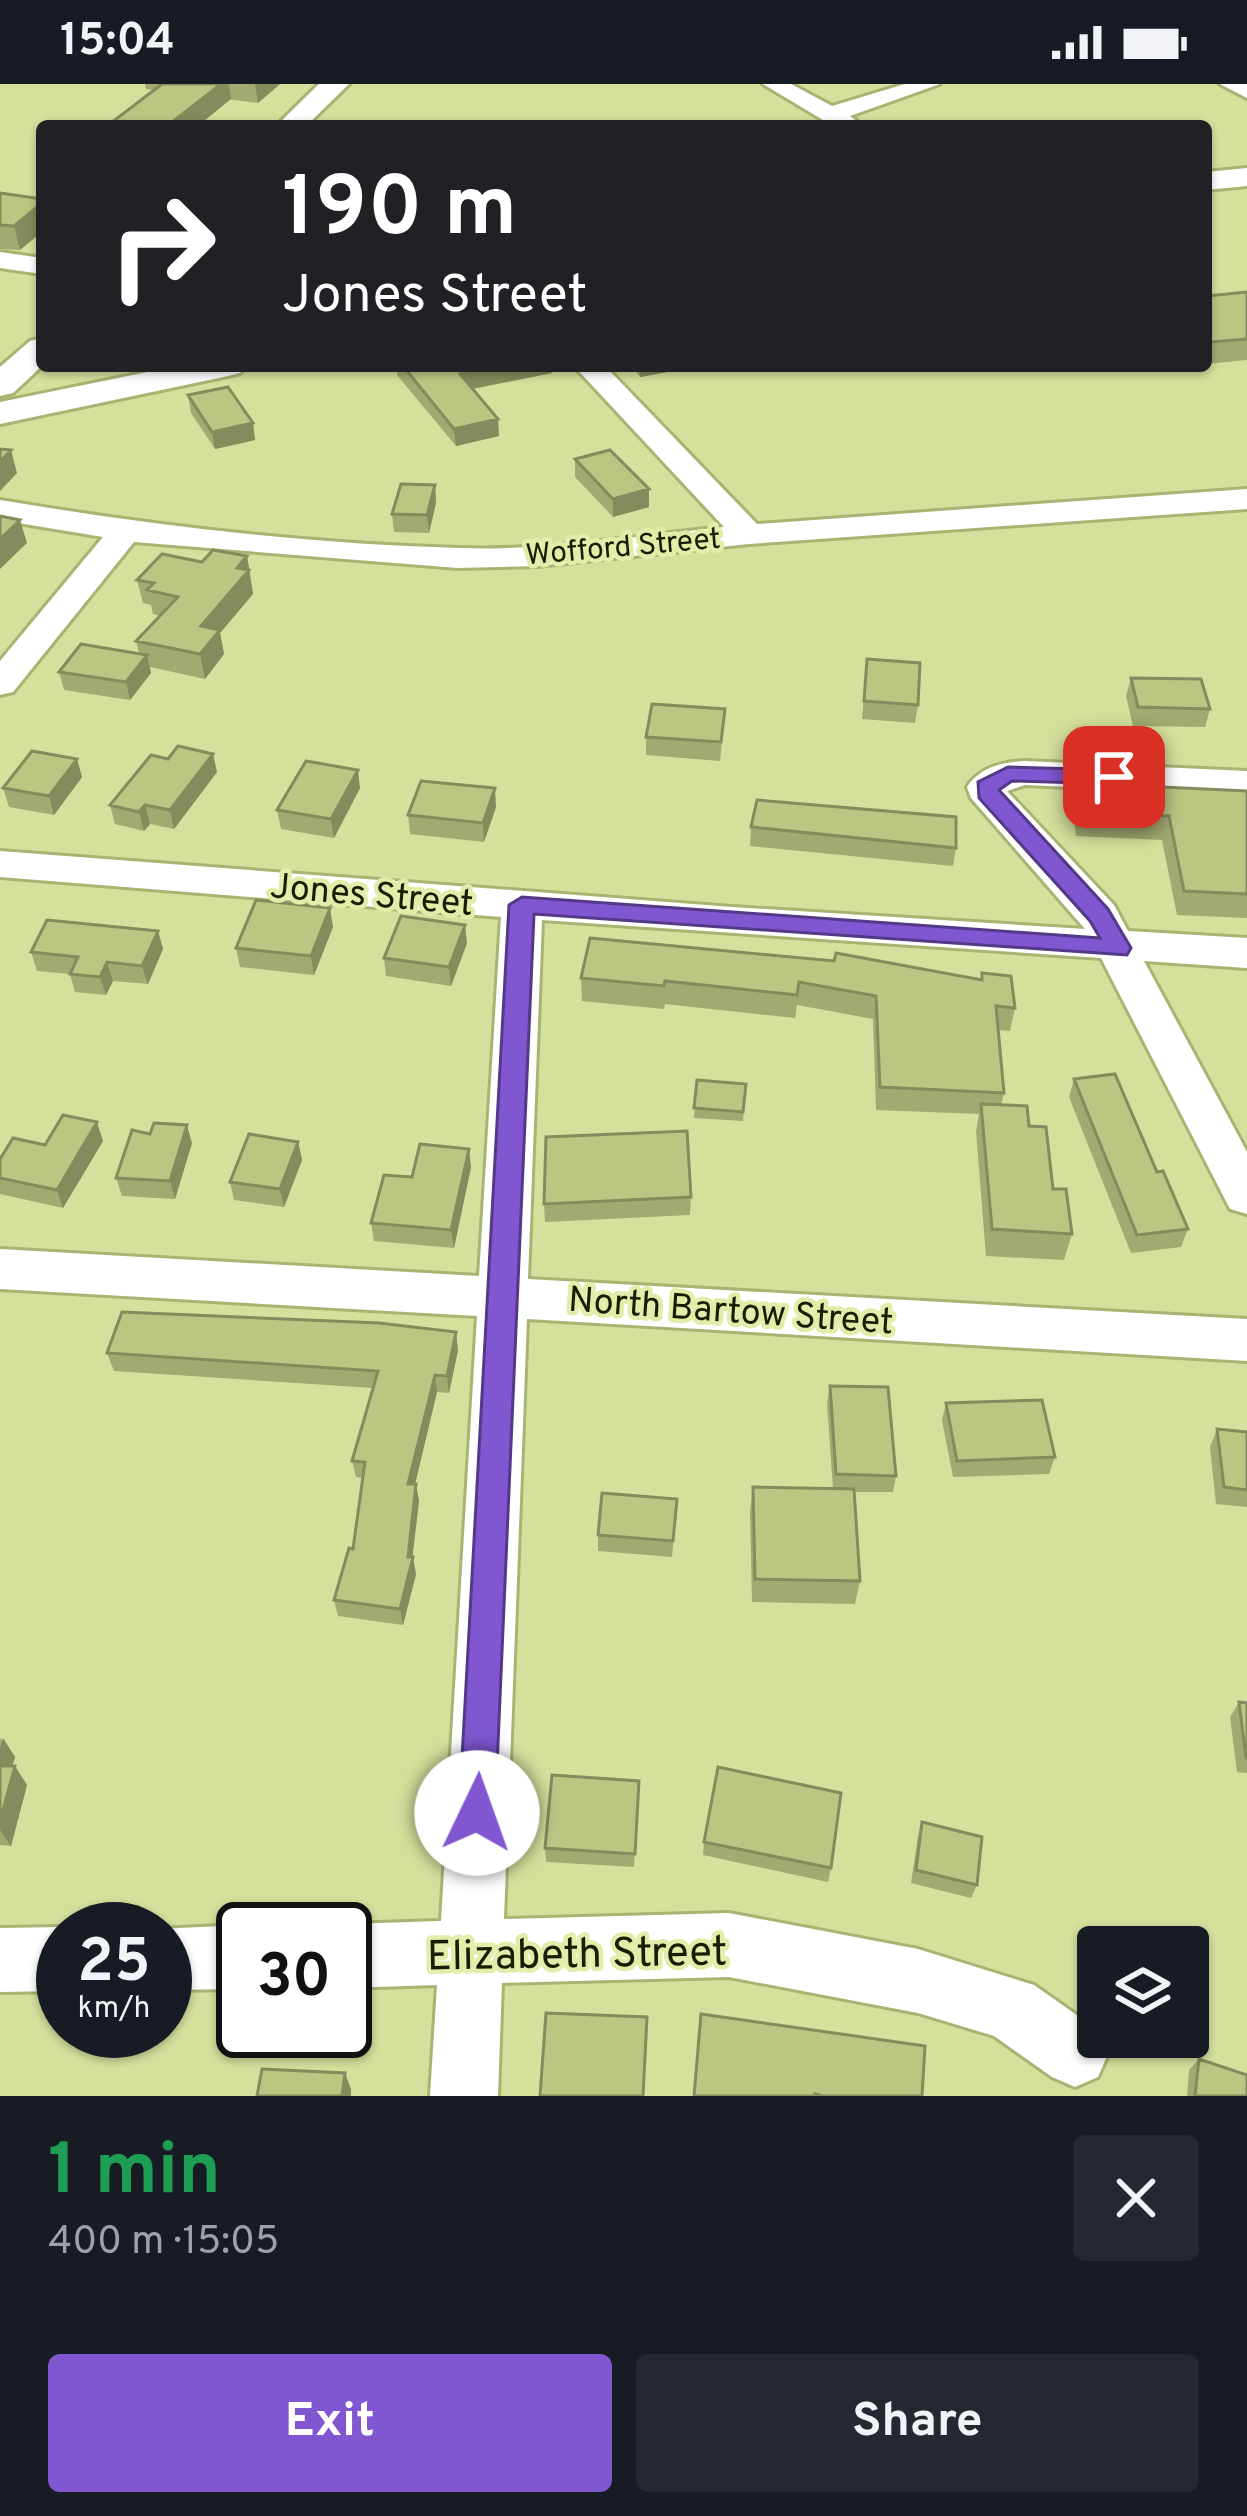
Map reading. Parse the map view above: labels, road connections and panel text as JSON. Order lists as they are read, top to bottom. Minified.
{"streets":{"street":["Wofford Street","Jones Street","North Bartow Street","Elizabeth Street"]},"page":{"status":"15:04","turn":["190 m","Jones Street"],"speed":"25 km/h","limit":"30","heading":["1 min","400 m · 15:05"],"buttons":["Exit","Share"]}}
